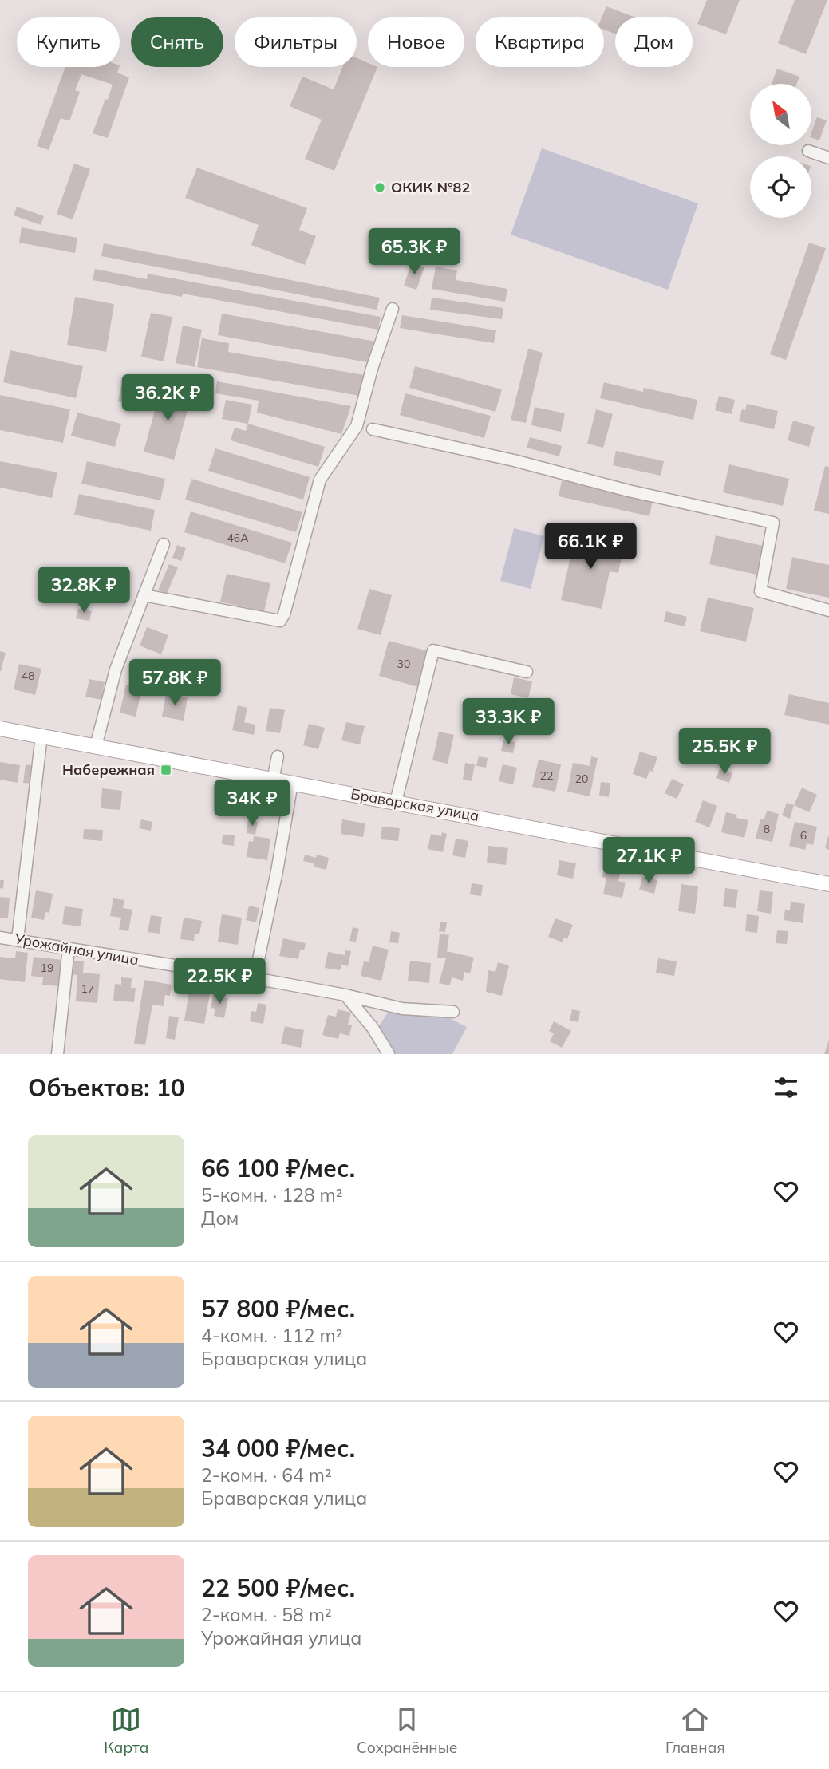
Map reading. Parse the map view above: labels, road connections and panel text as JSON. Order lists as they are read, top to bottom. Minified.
{"streets":{"main road":["Браварская улица"],"street":["Урожайная улица"]},"places":{"other":["ОКИК №82"],"transit":["Набережная"]},"house_numbers":["46А","30","48","22","20","8","6","19","17"],"north":"top left","page":{"chip":["Купить","Снять","Фильтры","Новое","Квартира","Дом"],"price":["65.3K ₽","36.2K ₽","66.1K ₽","32.8K ₽","57.8K ₽","33.3K ₽","25.5K ₽","34K ₽","27.1K ₽","22.5K ₽"],"heading":"Объектов: 10","list":[{"name":"66 100 ₽/мес.","note":"5-комн. · 128 m² · Дом"},{"name":"57 800 ₽/мес.","note":"4-комн. · 112 m² · Браварская улица"},{"name":"34 000 ₽/мес.","note":"2-комн. · 64 m² · Браварская улица"},{"name":"22 500 ₽/мес.","note":"2-комн. · 58 m² · Урожайная улица"}],"tabs":["Карта","Сохранённые","Главная"]}}
